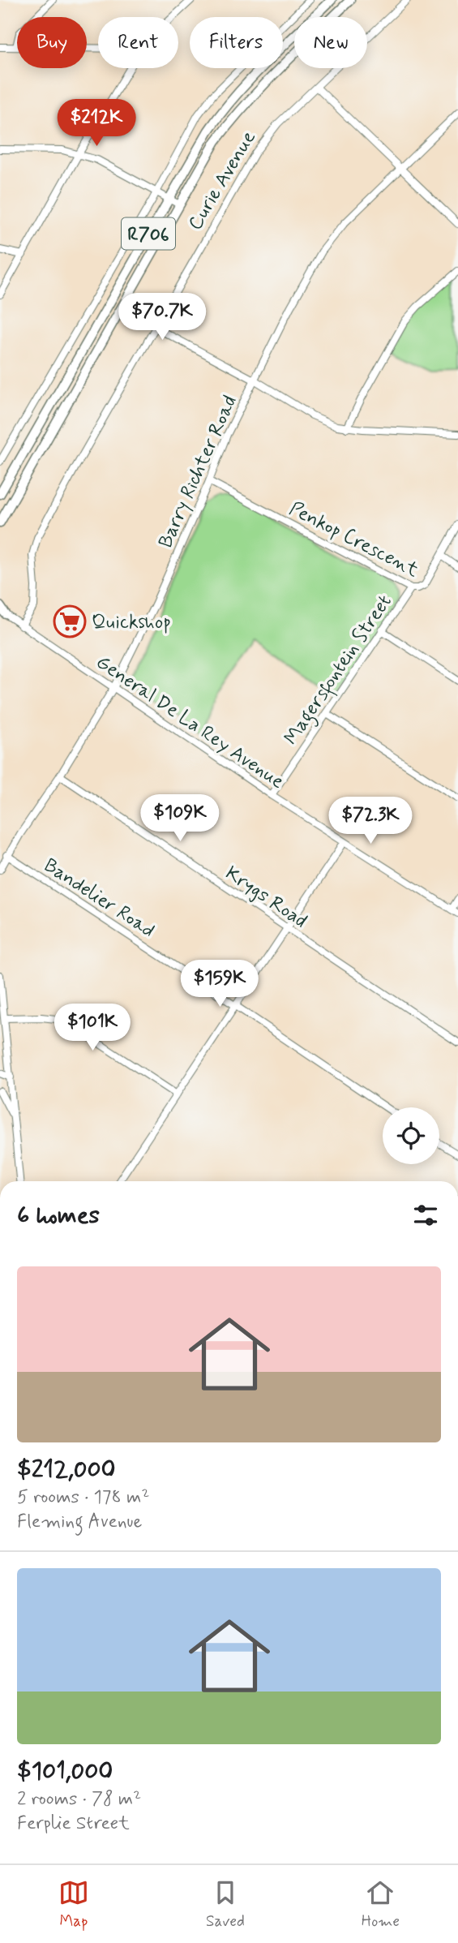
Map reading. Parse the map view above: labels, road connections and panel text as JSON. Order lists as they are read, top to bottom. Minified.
{"streets":{"main road":["Curie Avenue","R706"],"street":["Barry Richter Road","Penkop Crescent","Magersfontein Street","General De La Rey Avenue","Krygs Road","Bandelier Road"]},"crossings":[["Curie Avenue","General De La Rey Avenue"],["Barry Richter Road","Penkop Crescent"],["Barry Richter Road","General De La Rey Avenue"],["Barry Richter Road","Krygs Road"],["Barry Richter Road","Bandelier Road"],["Penkop Crescent","Magersfontein Street"],["Magersfontein Street","General De La Rey Avenue"]],"places":{"supermarket":["Quickshop"]},"page":{"chip":["Buy","Rent","Filters","New"],"price":["$212K","$70.7K","$109K","$72.3K","$159K","$101K"],"heading":"6 homes","list":[{"name":"$212,000","note":"5 rooms · 178 m² · Fleming Avenue"},{"name":"$101,000","note":"2 rooms · 78 m² · Ferplie Street"}],"tabs":["Map","Saved","Home"]}}
